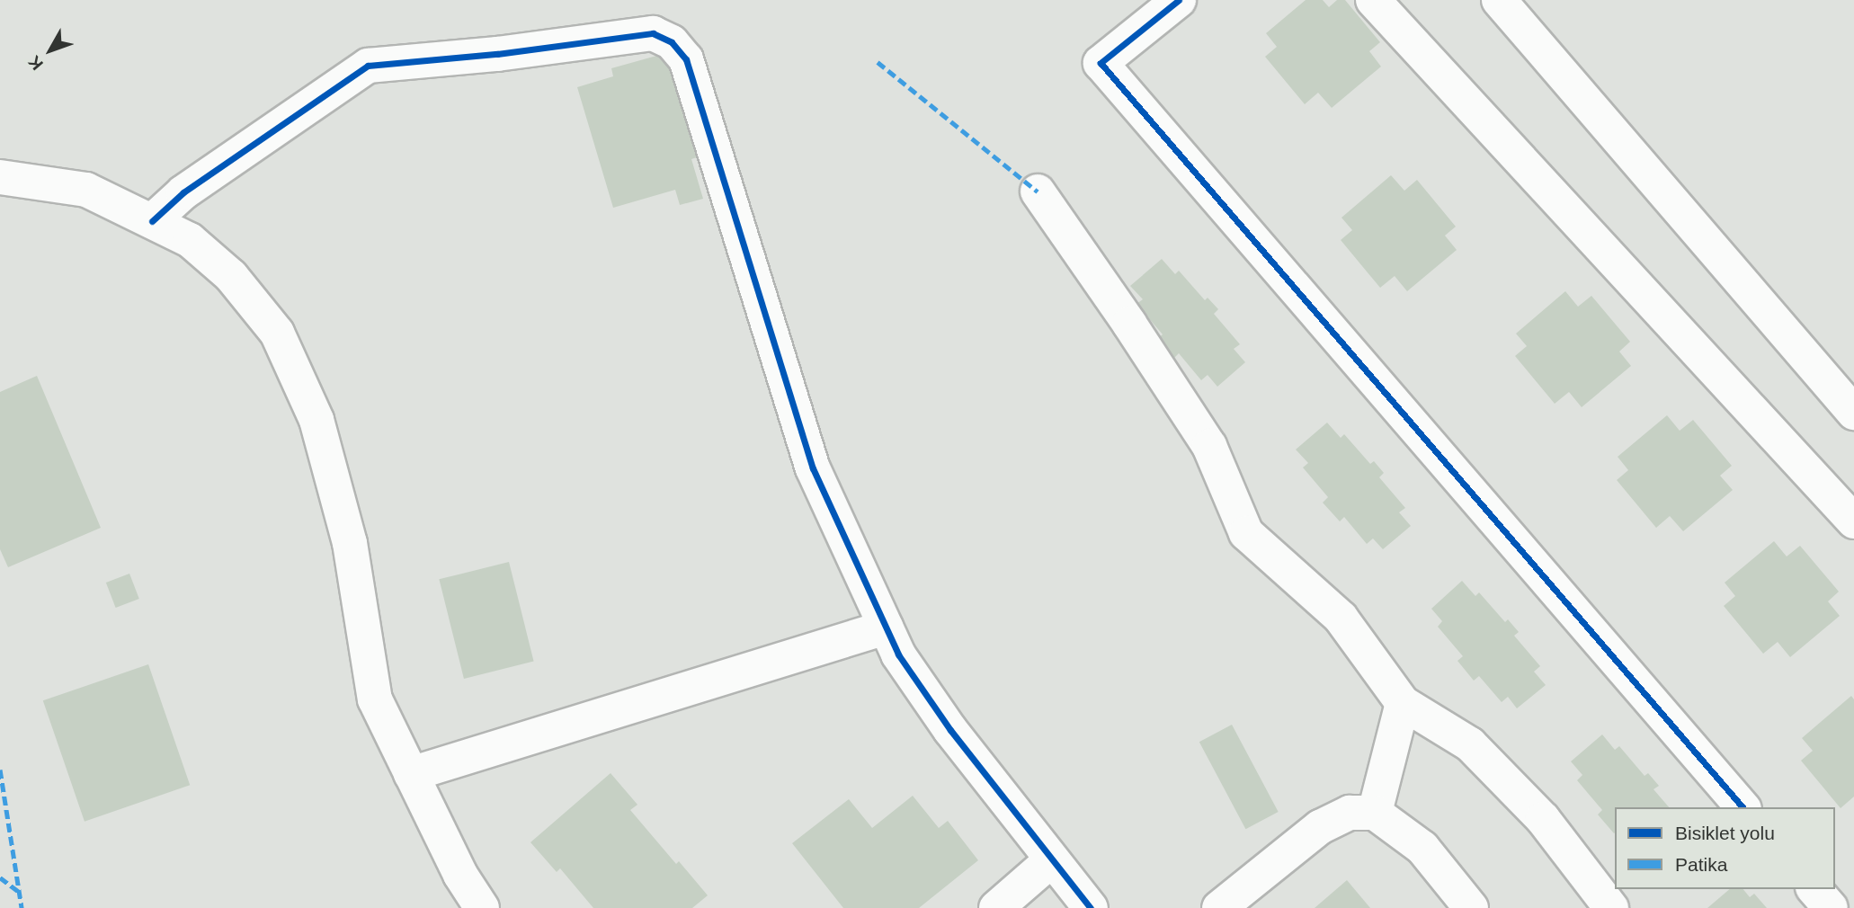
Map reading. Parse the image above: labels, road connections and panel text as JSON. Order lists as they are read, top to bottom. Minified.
{"legend":["Bisiklet yolu","Patika"],"north":"bottom left"}
